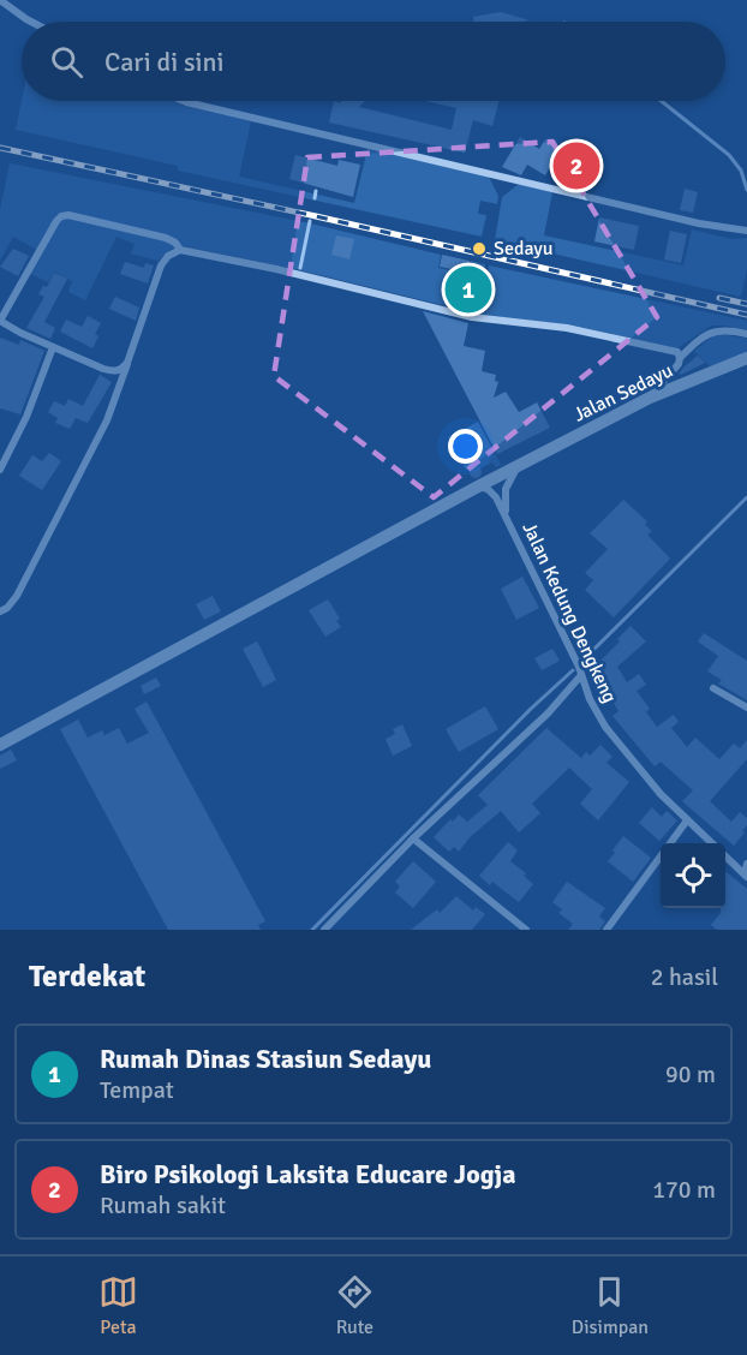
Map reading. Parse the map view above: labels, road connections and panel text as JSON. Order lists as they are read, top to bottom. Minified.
{"streets":{"street":["Jalan Sedayu","Jalan Kedung Dengkeng"]},"crossings":[["Jalan Sedayu","Jalan Kedung Dengkeng"]],"places":["Sedayu"],"page":{"search":"Cari di sini","pins":["2","1"],"heading":["Terdekat","2 hasil"],"list":[{"mark":"1","name":"Rumah Dinas Stasiun Sedayu","note":"Tempat","value":"90 m"},{"mark":"2","name":"Biro Psikologi Laksita Educare Jogja","note":"Rumah sakit","value":"170 m"}],"nav":["Peta","Rute","Disimpan"]}}
